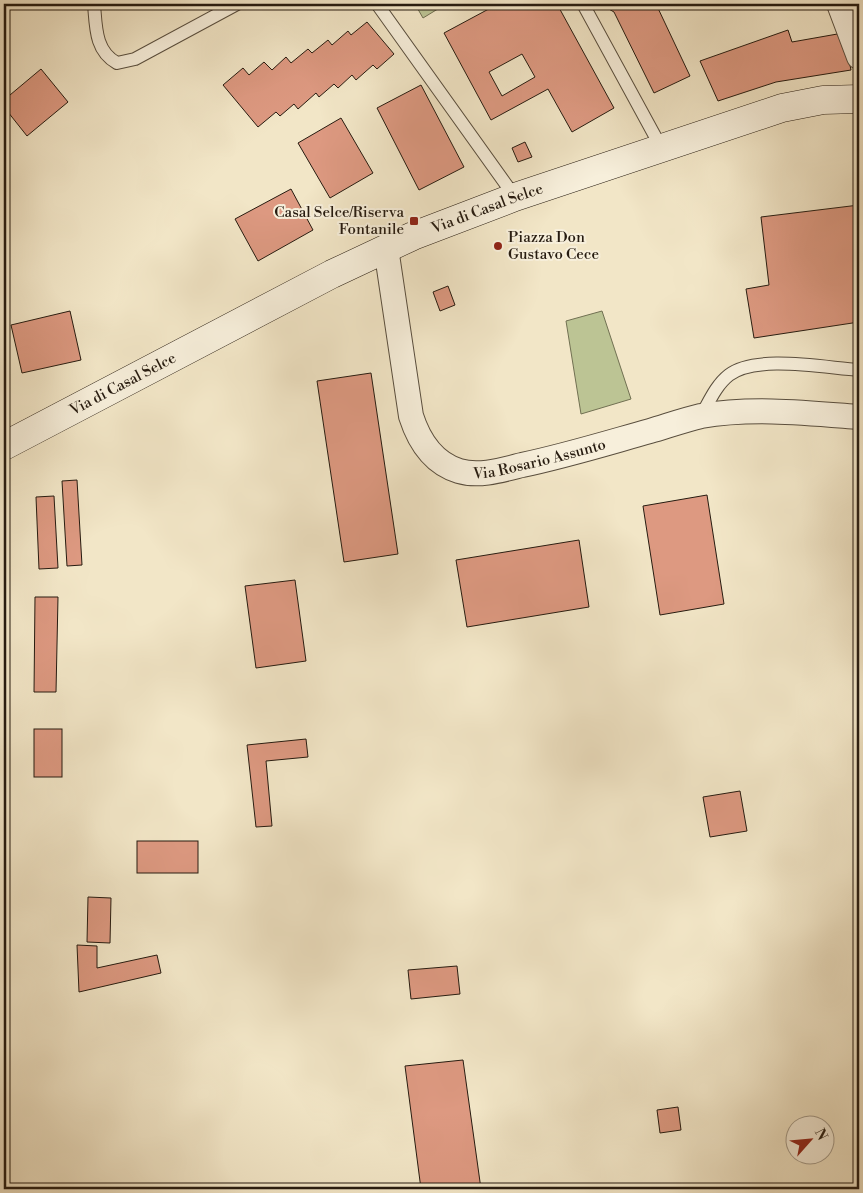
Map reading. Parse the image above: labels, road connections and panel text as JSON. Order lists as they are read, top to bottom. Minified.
{"streets":{"main road":["Via di Casal Selce"],"street":["Via Rosario Assunto"]},"crossings":[["Via di Casal Selce","Via Rosario Assunto"]],"places":{"transit":["Casal Selce/Riserva Fontanile"],"other":["Piazza Don Gustavo Cece"]},"north":"top right"}
